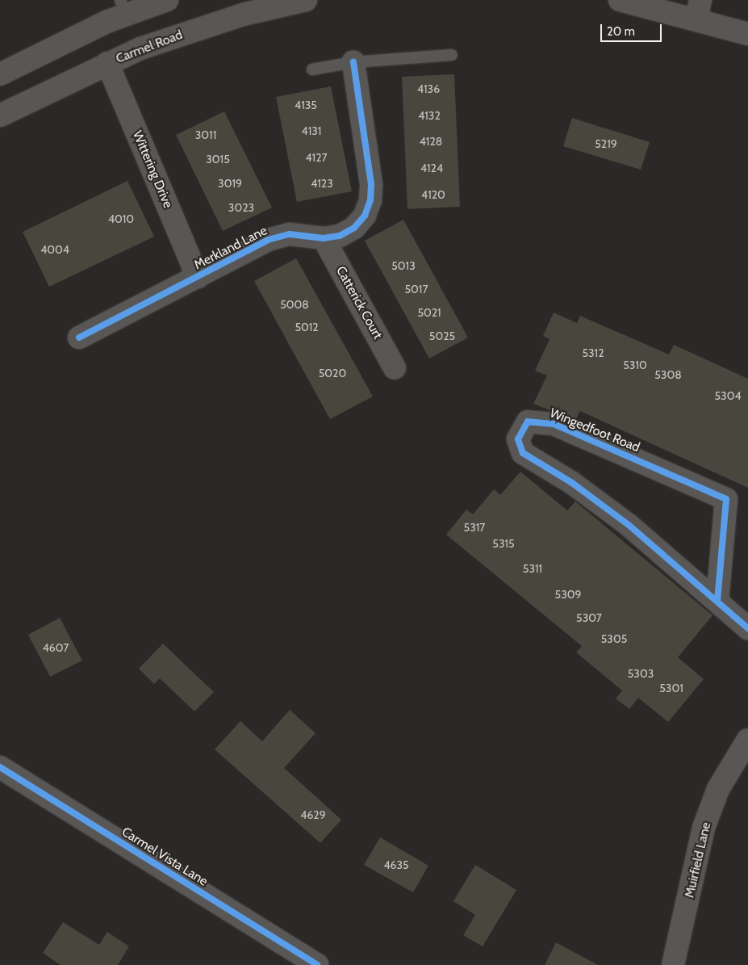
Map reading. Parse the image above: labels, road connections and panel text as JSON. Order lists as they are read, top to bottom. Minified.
{"streets":{"street":["Carmel Road","Wittering Drive","Merkland Lane","Catterick Court","Wingedfoot Road","Carmel Vista Lane","Muirfield Lane"]},"crossings":[["Carmel Road","Wittering Drive"],["Wittering Drive","Merkland Lane"],["Merkland Lane","Catterick Court"]],"house_numbers":["4136","4135","4132","4131","3011","4128","5219","4127","3015","4124","3019","4123","4120","3023","4010","4004","5013","5017","5008","5021","5012","5025","5312","5310","5020","5308","5304","5317","5315","5311","5309","5307","5305","4607","5303","5301","4629","4635"],"scale_bar":"20 m"}
